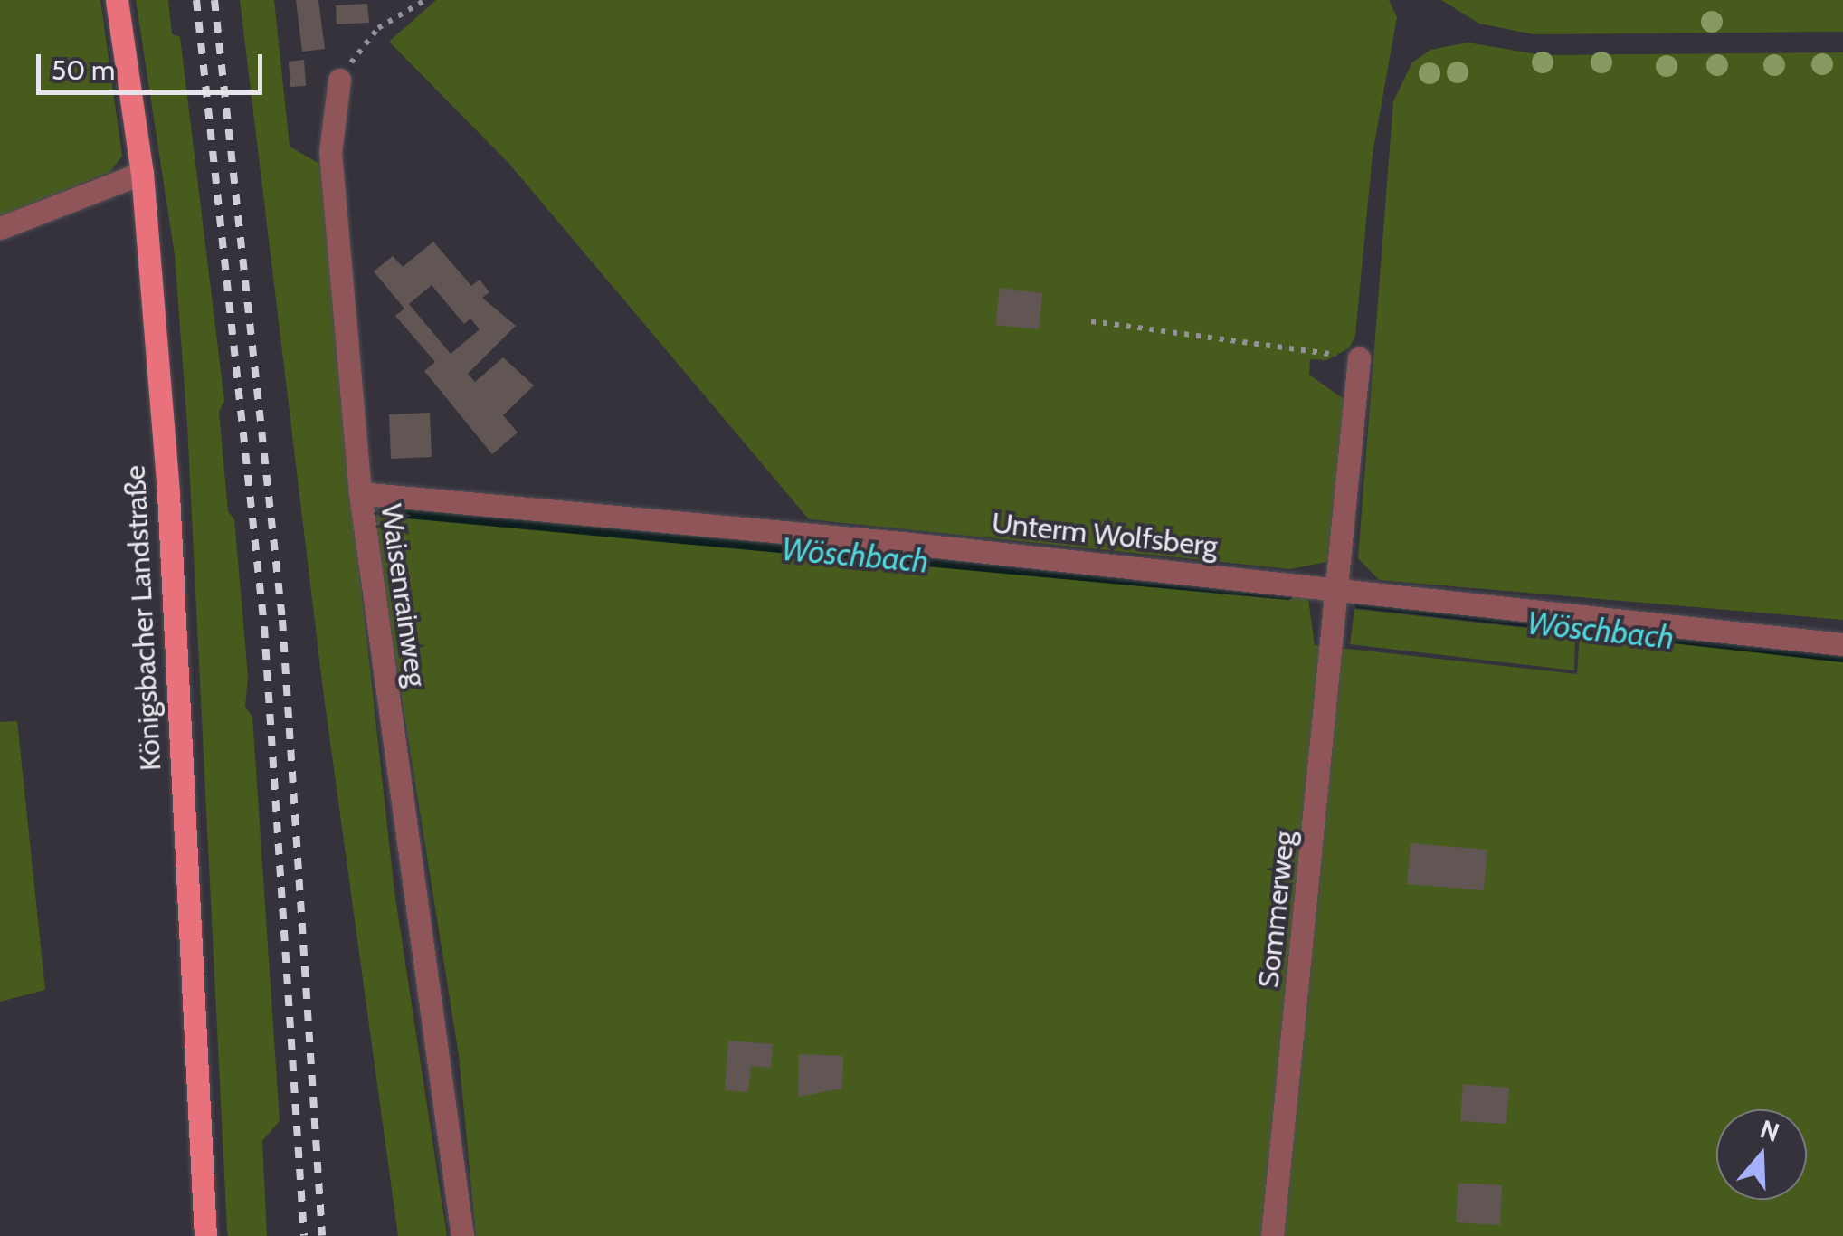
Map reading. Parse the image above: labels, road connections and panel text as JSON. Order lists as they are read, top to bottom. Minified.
{"streets":{"main road":["Königsbacher Landstraße"],"street":["Unterm Wolfsberg","Waisenrainweg","Sommerweg"]},"crossings":[["Unterm Wolfsberg","Waisenrainweg"],["Unterm Wolfsberg","Sommerweg"]],"water":["Wöschbach"],"scale_bar":"50 m","north":"top"}
